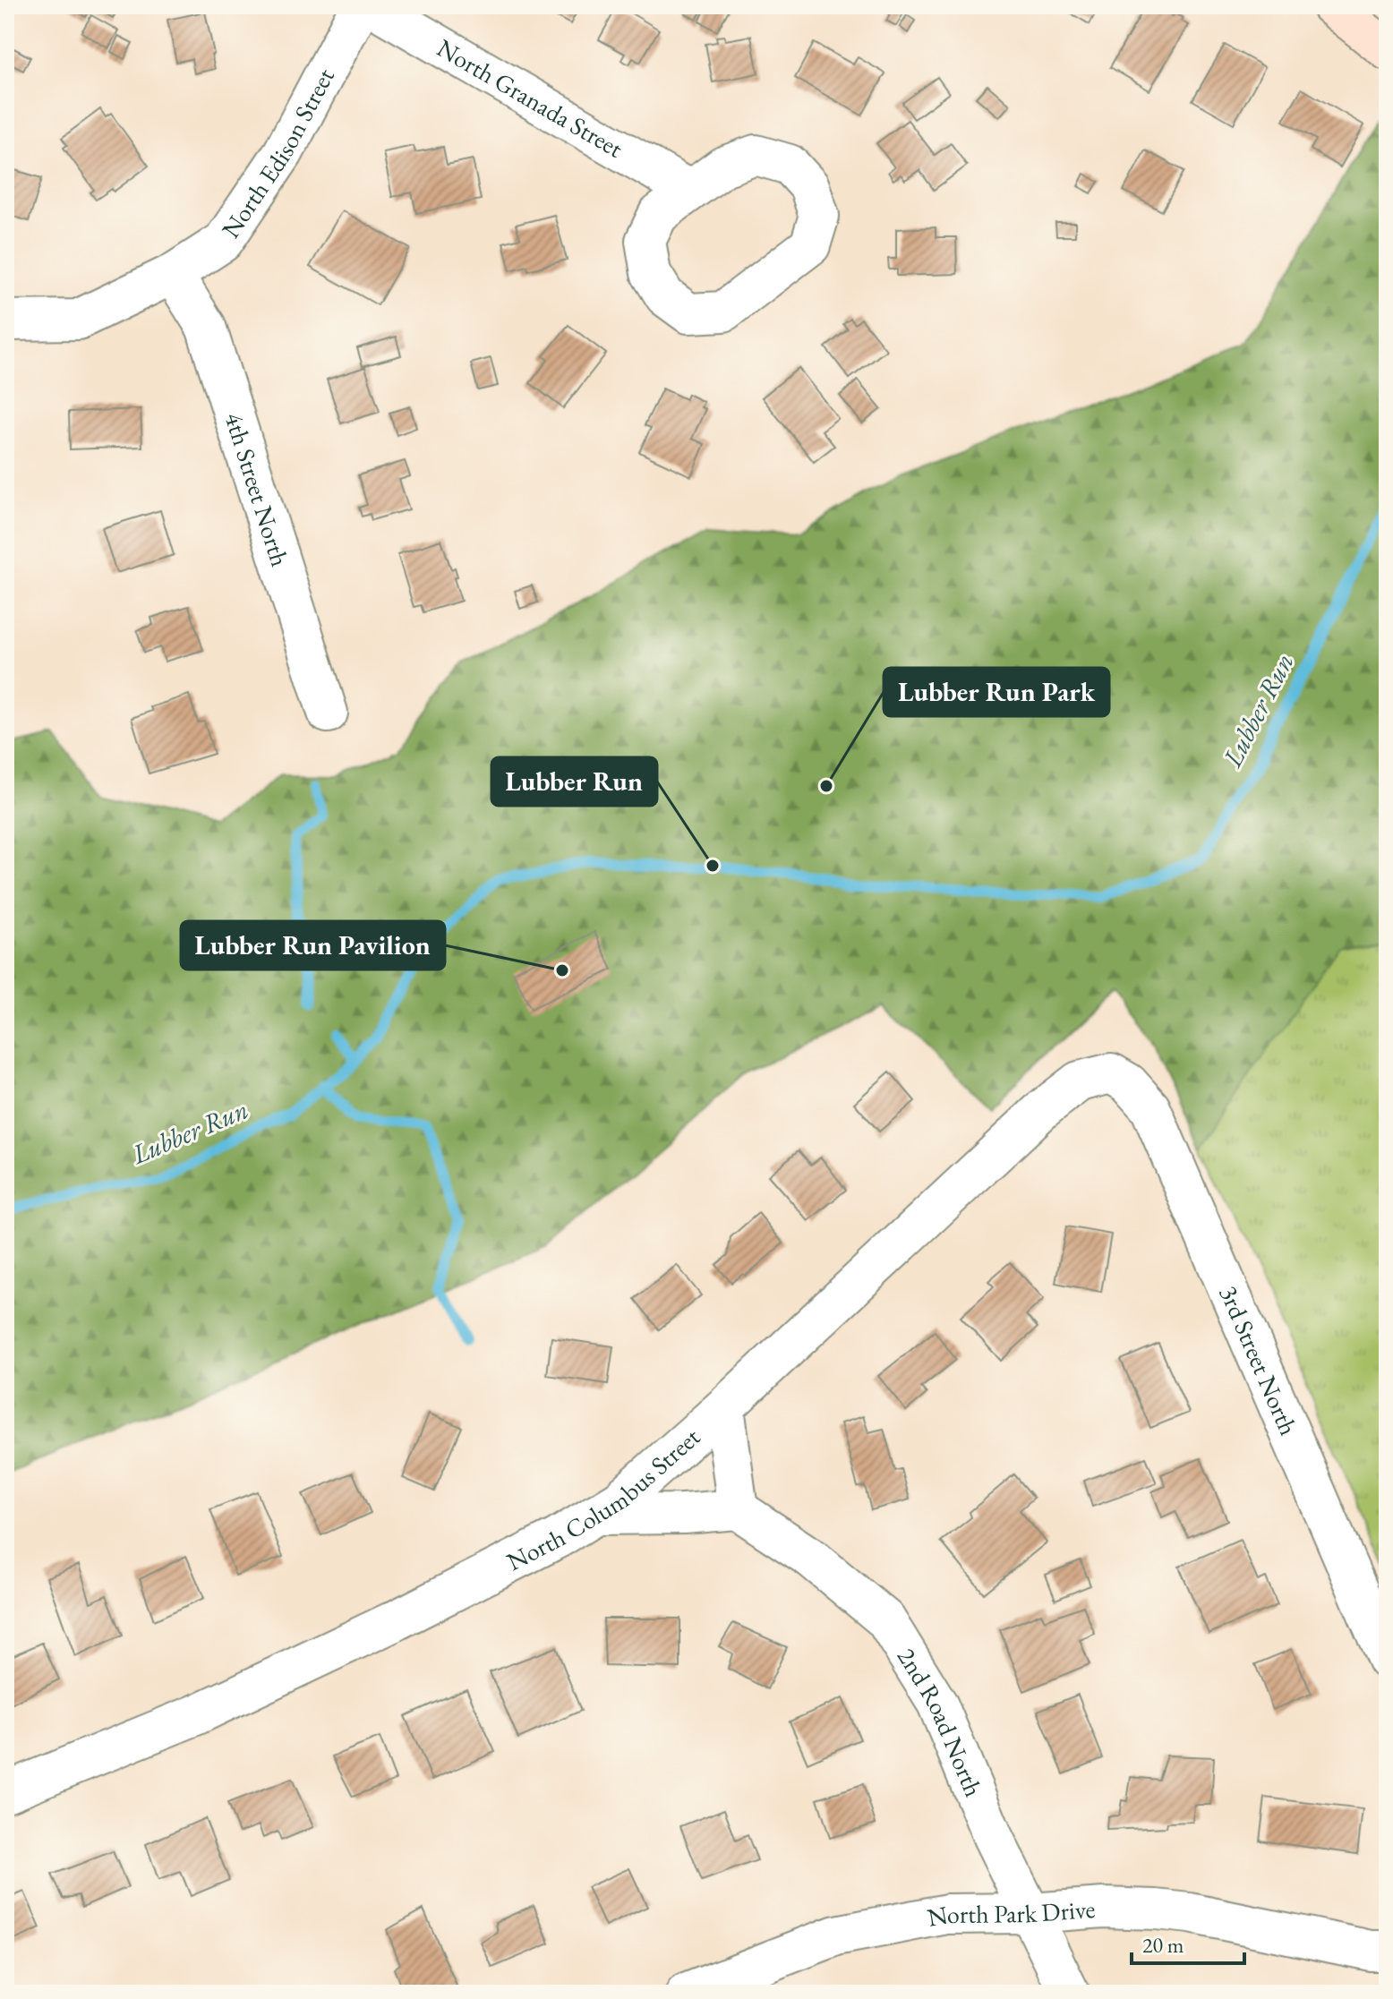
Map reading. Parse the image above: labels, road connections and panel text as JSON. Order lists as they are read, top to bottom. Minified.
{"streets":{"street":["North Granada Street","North Edison Street","4th Street North","3rd Street North","North Columbus Street","2nd Road North","North Park Drive"]},"crossings":[["North Edison Street","4th Street North"],["3rd Street North","North Columbus Street"],["2nd Road North","North Park Drive"]],"water":["Lubber Run"],"places":["Lubber Run Park","Lubber Run","Lubber Run Pavilion"],"scale_bar":"20 m"}
